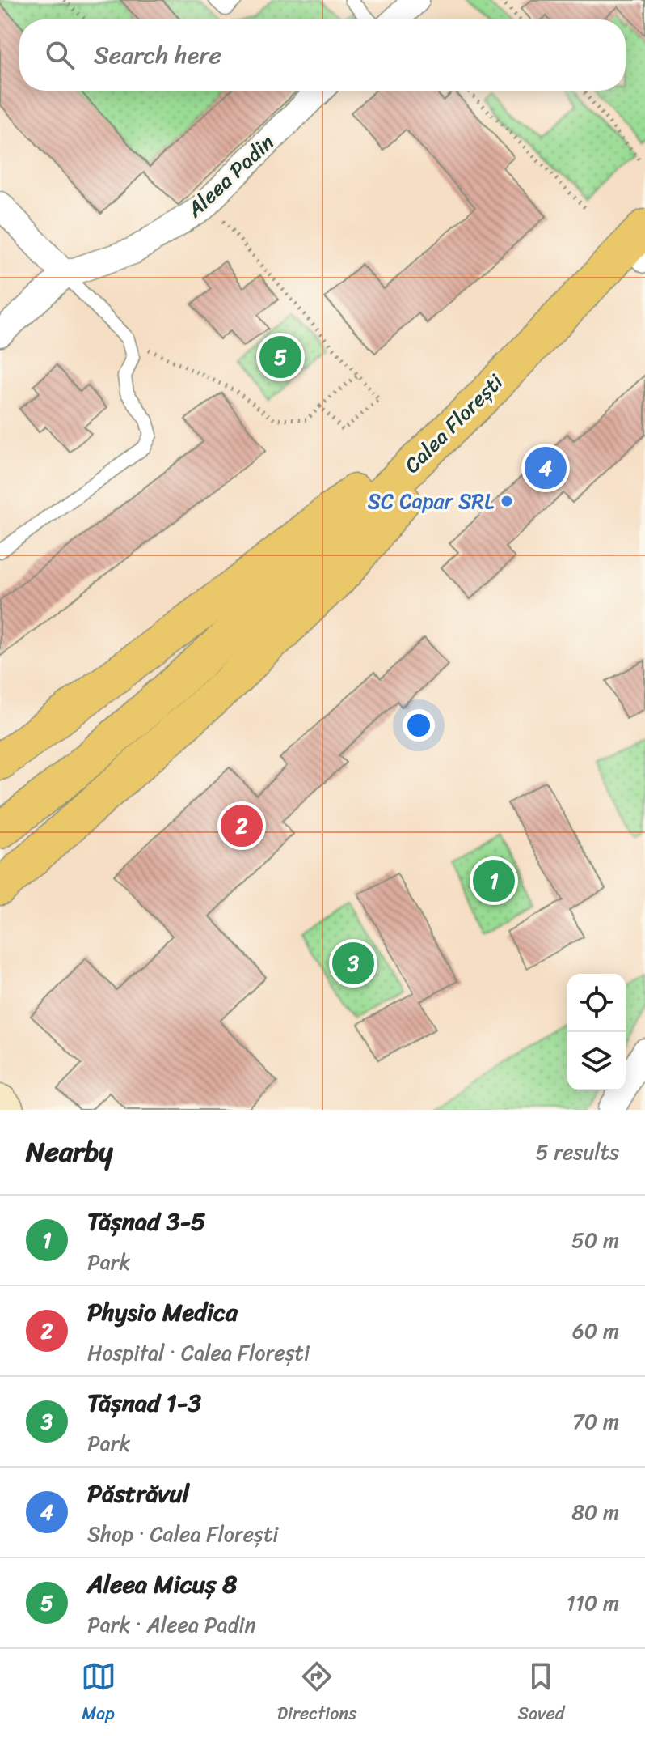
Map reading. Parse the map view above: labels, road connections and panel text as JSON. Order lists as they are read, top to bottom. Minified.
{"streets":{"main road":["Calea Florești"],"street":["Aleea Padin"]},"places":["SC Capar SRL"],"page":{"search":"Search here","pins":["5","4","2","1","3"],"heading":["Nearby","5 results"],"list":[{"mark":"1","name":"Tășnad 3-5","note":"Park","value":"50 m"},{"mark":"2","name":"Physio Medica","note":"Hospital · Calea Florești","value":"60 m"},{"mark":"3","name":"Tășnad 1-3","note":"Park","value":"70 m"},{"mark":"4","name":"Păstrăvul","note":"Shop · Calea Florești","value":"80 m"},{"mark":"5","name":"Aleea Micuș 8","note":"Park · Aleea Padin","value":"110 m"}],"nav":["Map","Directions","Saved"]}}
